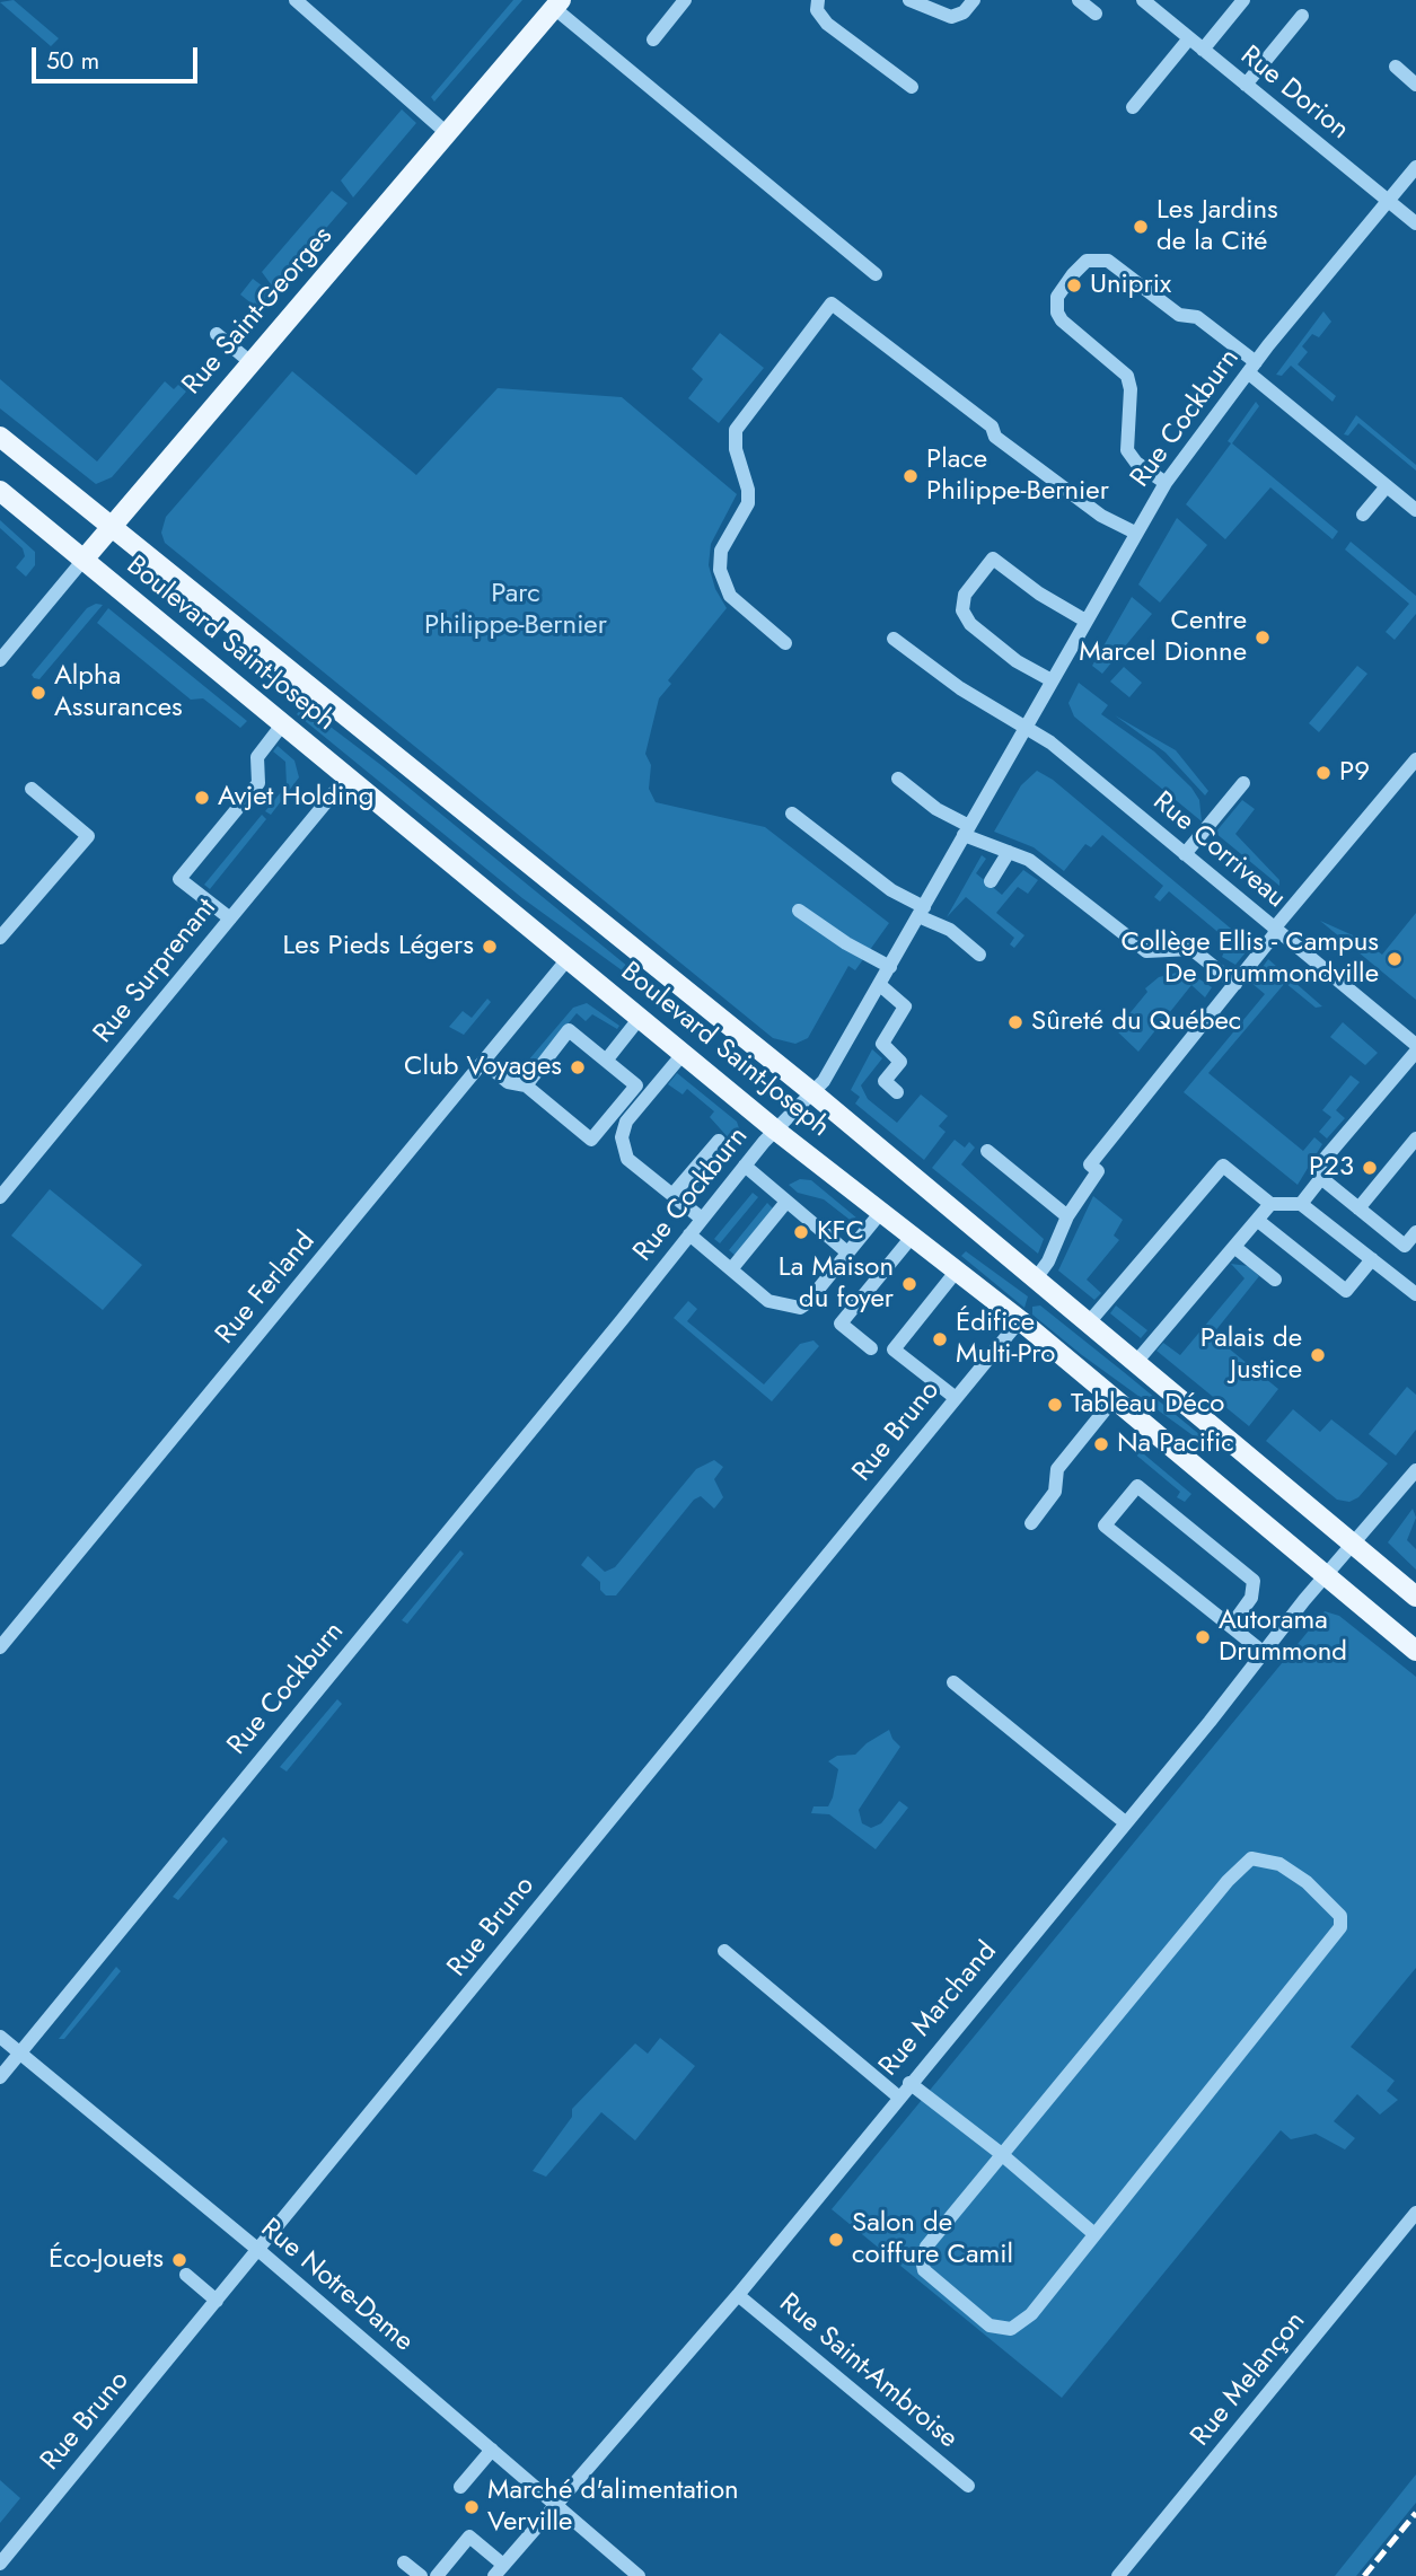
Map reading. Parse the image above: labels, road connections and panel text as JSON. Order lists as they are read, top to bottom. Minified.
{"streets":{"main road":["Rue Saint-Georges","Boulevard Saint-Joseph"],"street":["Rue Dorion","Rue Cockburn","Rue Corriveau","Rue Surprenant","Rue Ferland","Rue Bruno","Rue Marchand","Rue Notre-Dame","Rue Saint-Ambroise","Rue Melançon"]},"crossings":[["Rue Dorion","Rue Cockburn"],["Rue Saint-Georges","Boulevard Saint-Joseph"],["Rue Cockburn","Boulevard Saint-Joseph"],["Rue Cockburn","Rue Corriveau"],["Rue Cockburn","Rue Notre-Dame"],["Boulevard Saint-Joseph","Rue Surprenant"],["Boulevard Saint-Joseph","Rue Ferland"],["Boulevard Saint-Joseph","Rue Bruno"],["Boulevard Saint-Joseph","Rue Marchand"],["Rue Bruno","Rue Notre-Dame"],["Rue Marchand","Rue Notre-Dame"],["Rue Marchand","Rue Saint-Ambroise"]],"parks":["Parc Philippe-Bernier"],"places":["Les Jardins de la Cité","Uniprix","Place Philippe-Bernier","Centre Marcel Dionne","Alpha Assurances","P9","Avjet Holding","Les Pieds Légers","Collège Ellis - Campus De Drummondville","Sûreté du Québec","Club Voyages","P23","KFC","La Maison du foyer","Édifice Multi-Pro","Palais de Justice","Tableau Déco","Na Pacific","Autorama Drummond","Salon de coiffure Camil","Éco-Jouets","Marché d'alimentation Verville"],"scale_bar":"50 m"}
